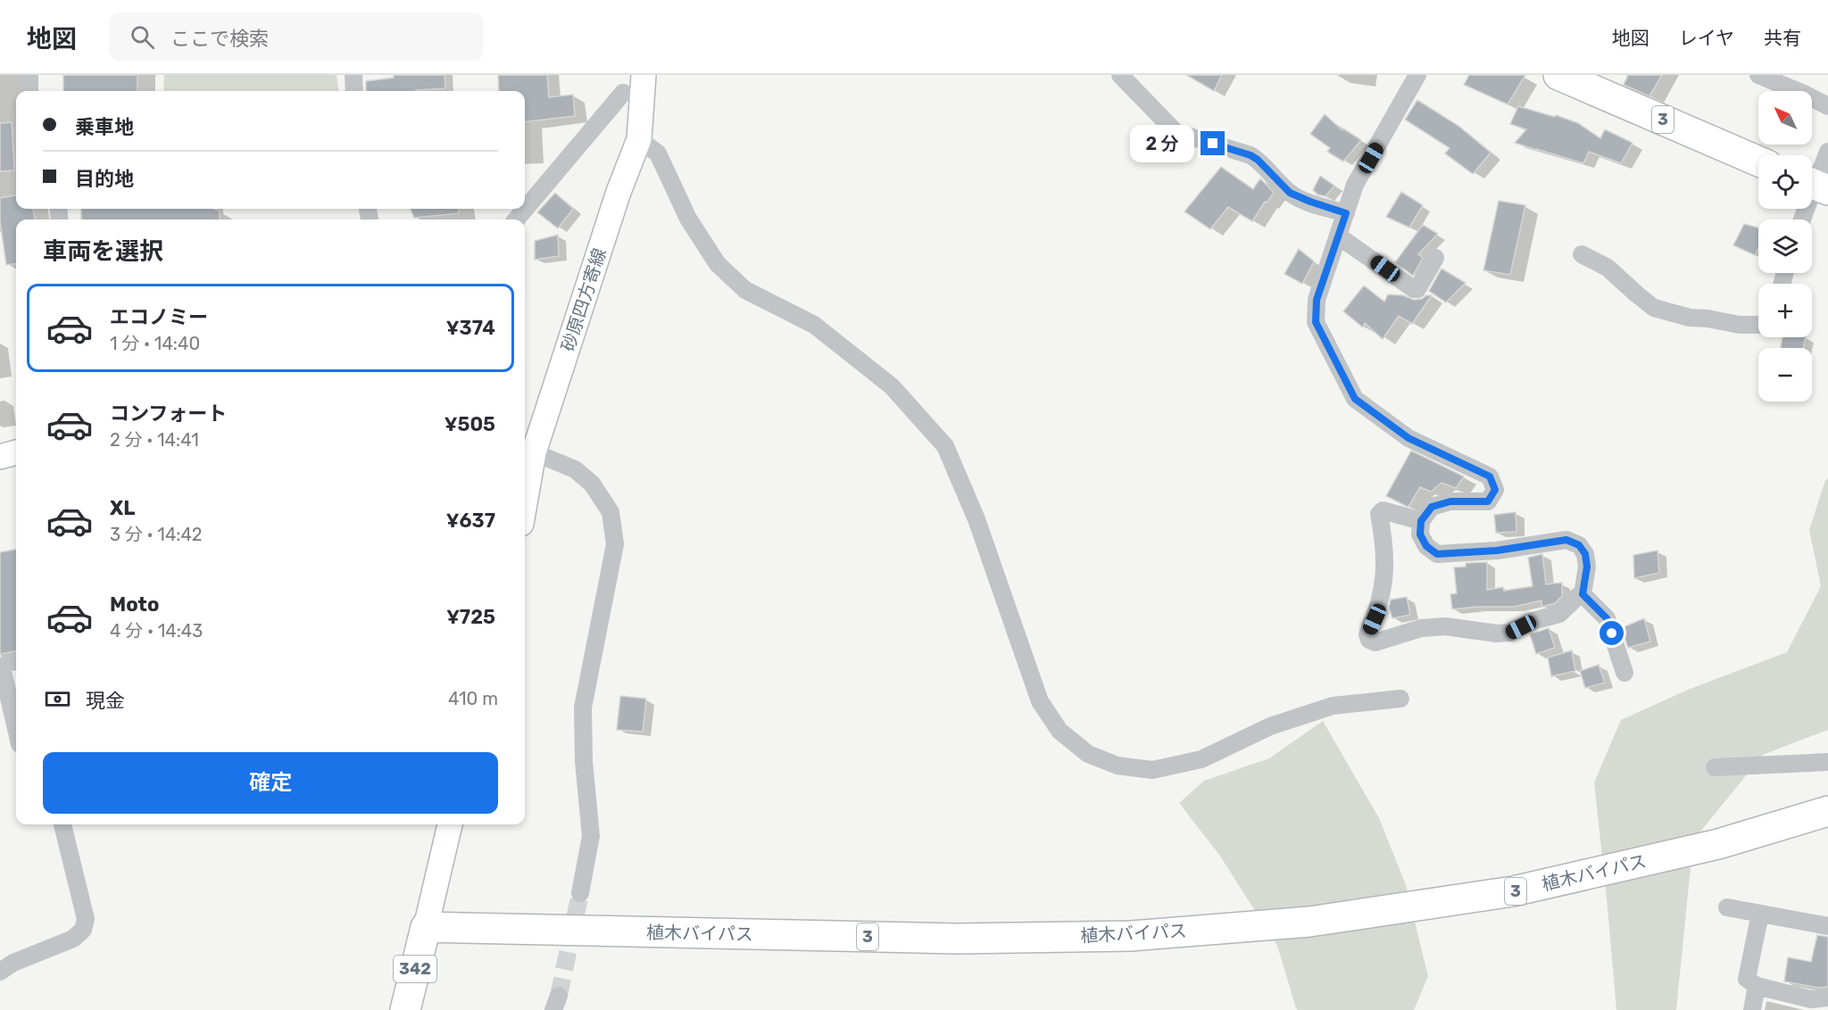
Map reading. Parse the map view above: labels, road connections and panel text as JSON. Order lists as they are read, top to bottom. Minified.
{"streets":{"highway":["3","植木バイパス","342"],"main road":["砂原四方寄線"]},"crossings":[["植木バイパス","342"]],"north":"top left","page":{"header":"地図","search":"ここで検索","nav":["地図","レイヤ","共有"],"map_buttons":["+","−"],"banner":["乗車地","目的地"],"bubble":"2 分","heading":"車両を選択","list":[{"name":"エコノミー","note":"1 分 · 14:40","value":"¥374"},{"name":"コンフォート","note":"2 分 · 14:41","value":"¥505"},{"name":"XL","note":"3 分 · 14:42","value":"¥637"},{"name":"Moto","note":"4 分 · 14:43","value":"¥725"}],"pay":["現金","410 m"],"buttons":"確定"}}
